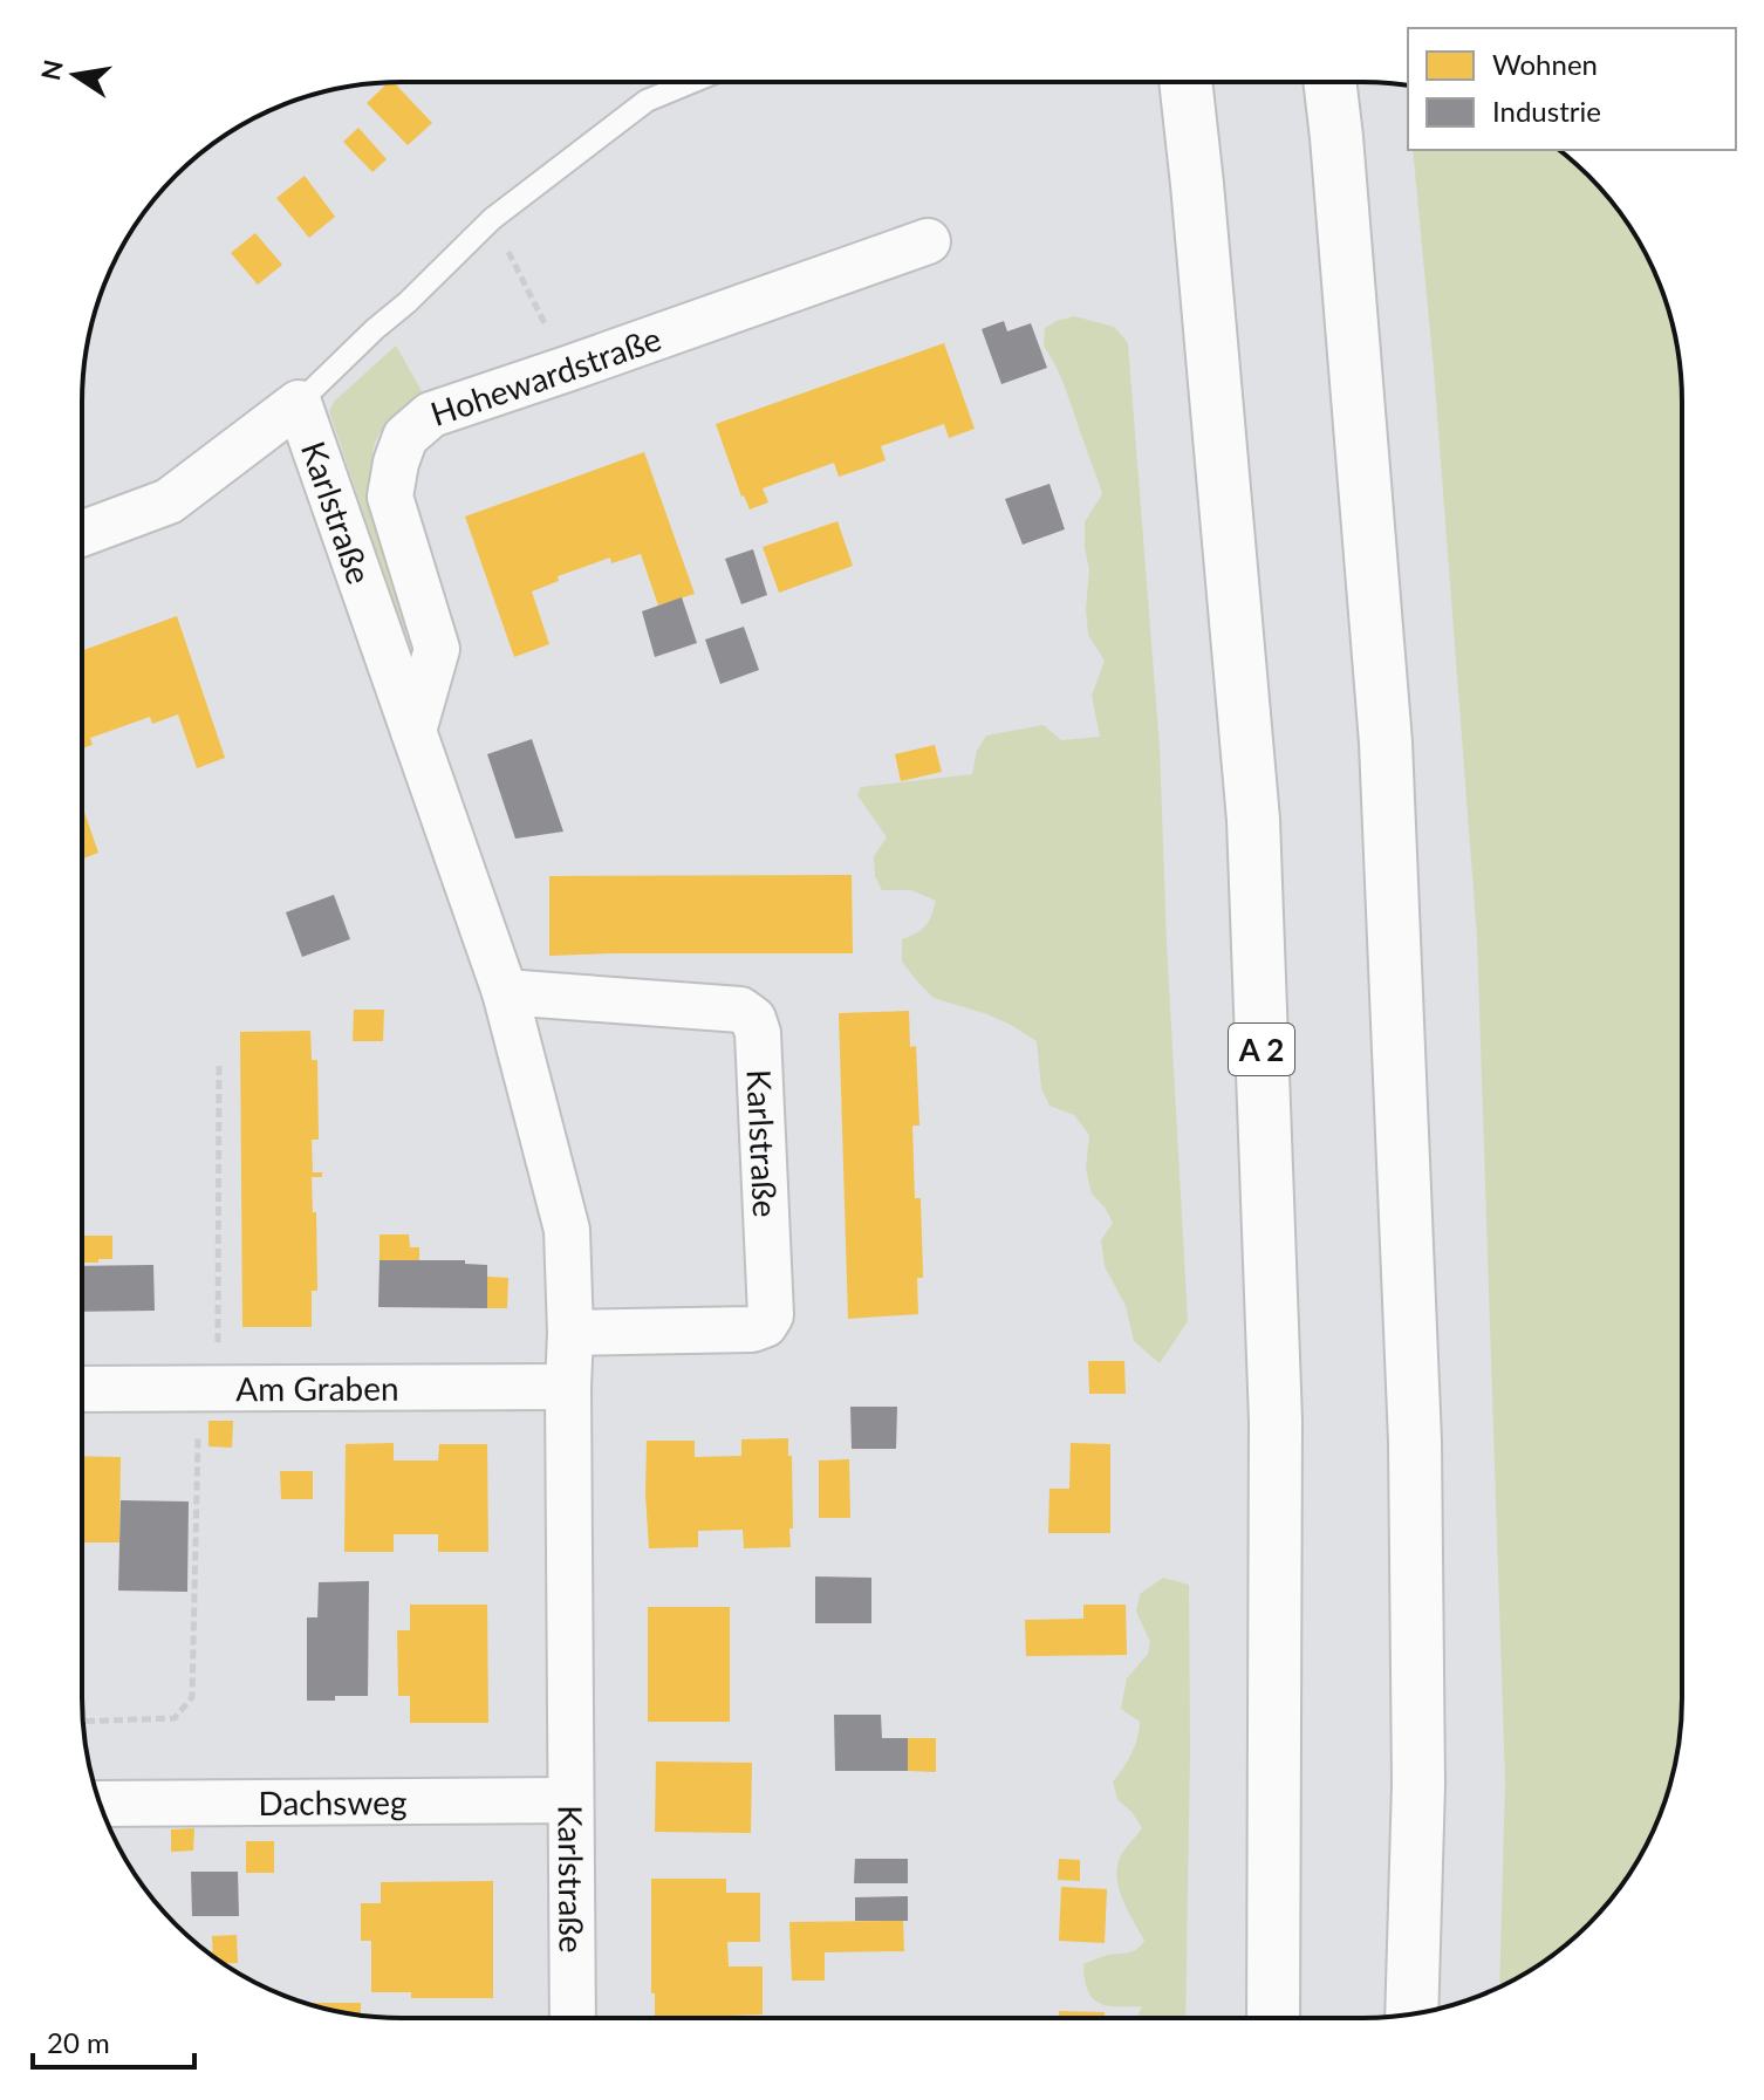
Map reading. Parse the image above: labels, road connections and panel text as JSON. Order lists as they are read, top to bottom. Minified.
{"streets":{"highway":["A 2"],"street":["Hohewardstraße","Karlstraße","Am Graben","Dachsweg"]},"crossings":[["Hohewardstraße","Karlstraße"],["Karlstraße","Am Graben"],["Karlstraße","Dachsweg"]],"legend":["Wohnen","Industrie"],"scale_bar":"20 m","north":"left"}
